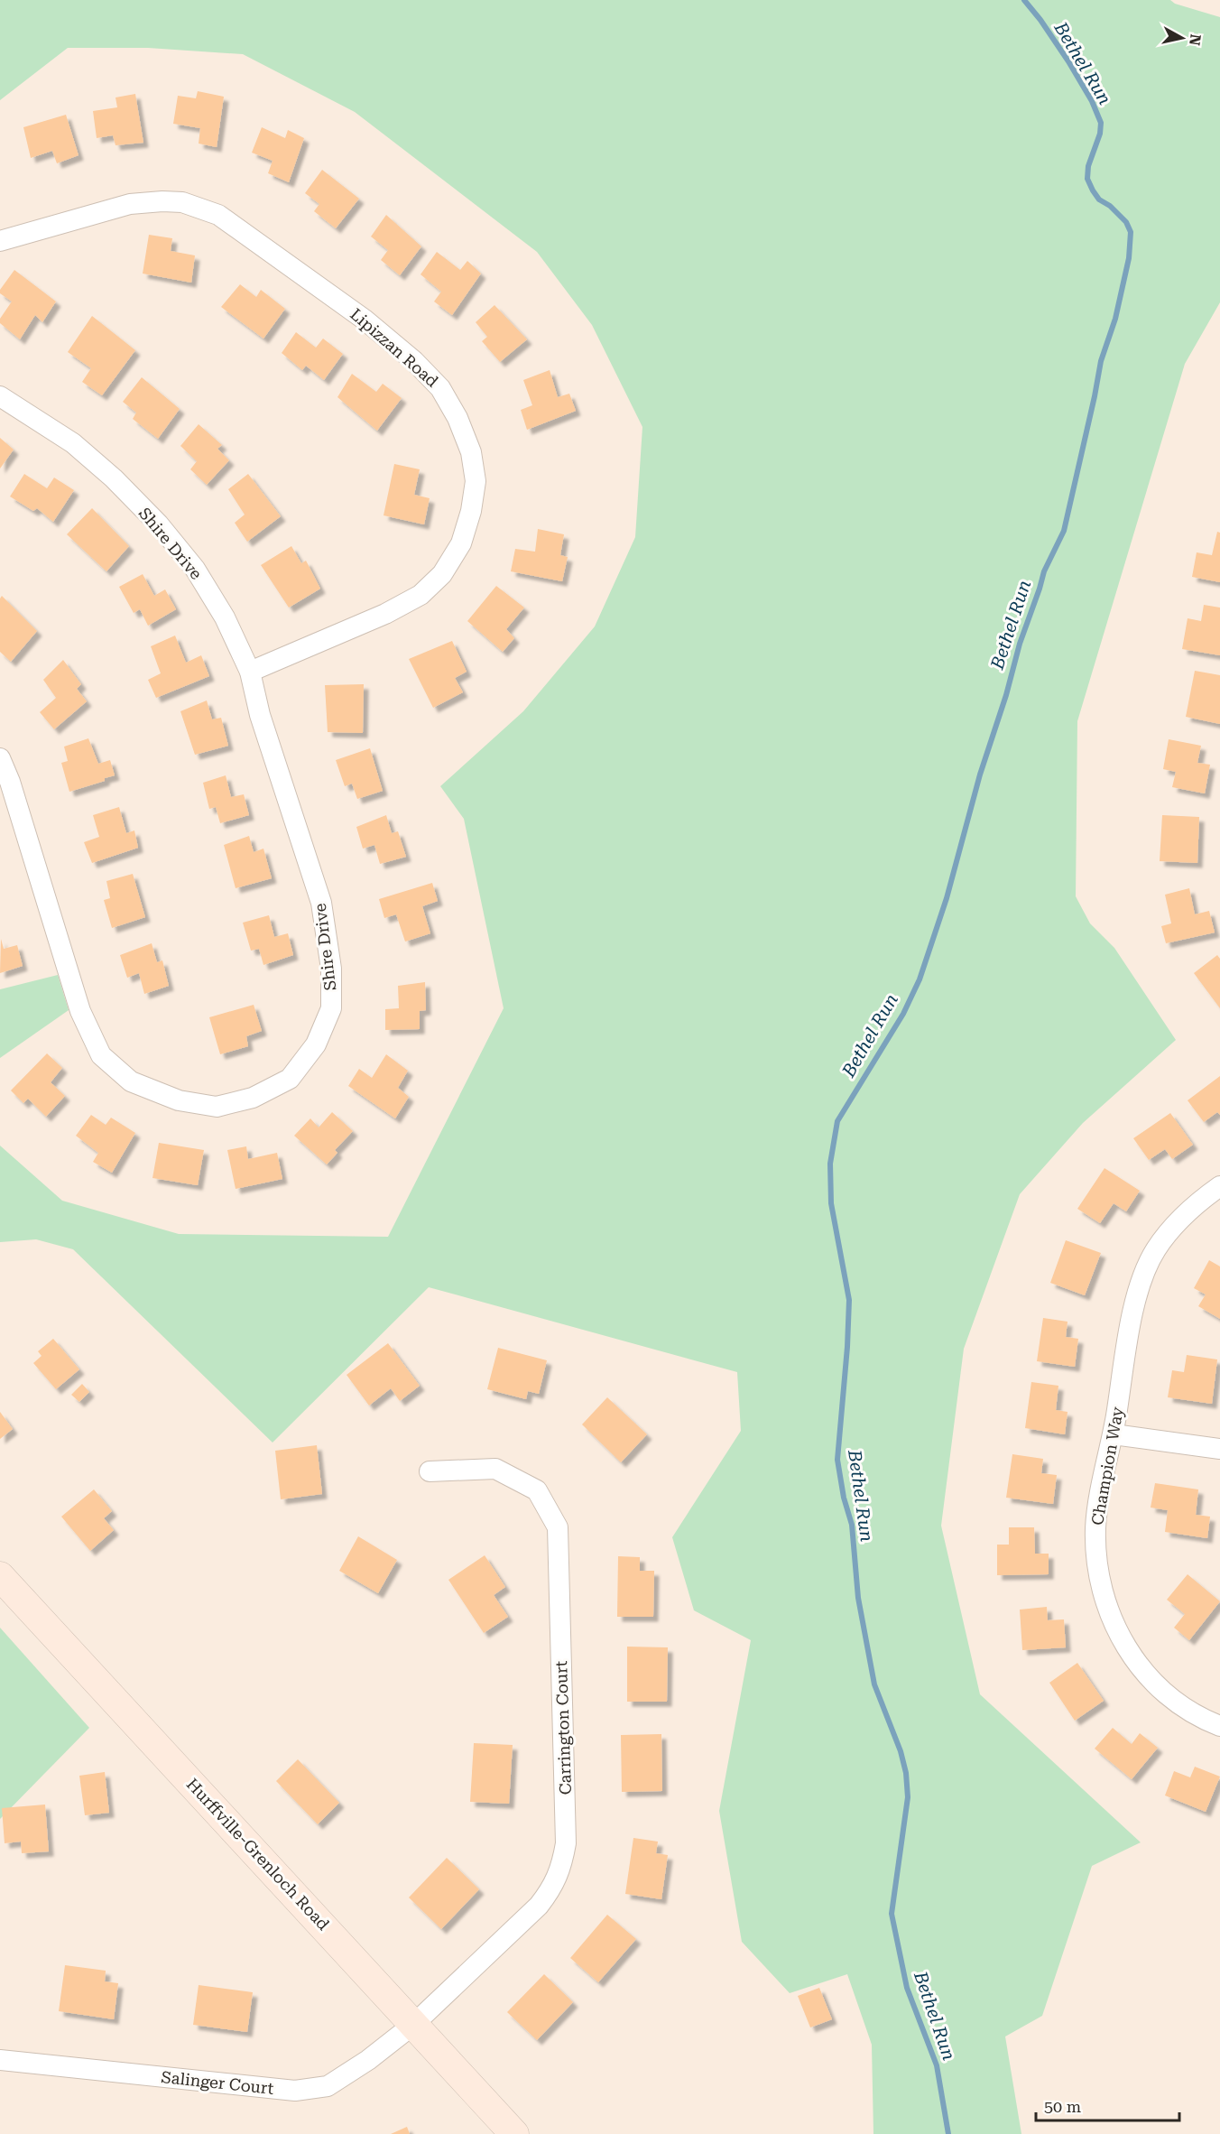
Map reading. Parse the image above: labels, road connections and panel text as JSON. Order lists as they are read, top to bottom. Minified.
{"streets":{"main road":["Hurffville-Grenloch Road"],"street":["Lipizzan Road","Shire Drive","Champion Way","Carrington Court","Salinger Court"]},"crossings":[["Lipizzan Road","Shire Drive"],["Carrington Court","Hurffville-Grenloch Road"],["Carrington Court","Salinger Court"],["Hurffville-Grenloch Road","Salinger Court"]],"water":["Bethel Run"],"scale_bar":"50 m","north":"right"}
